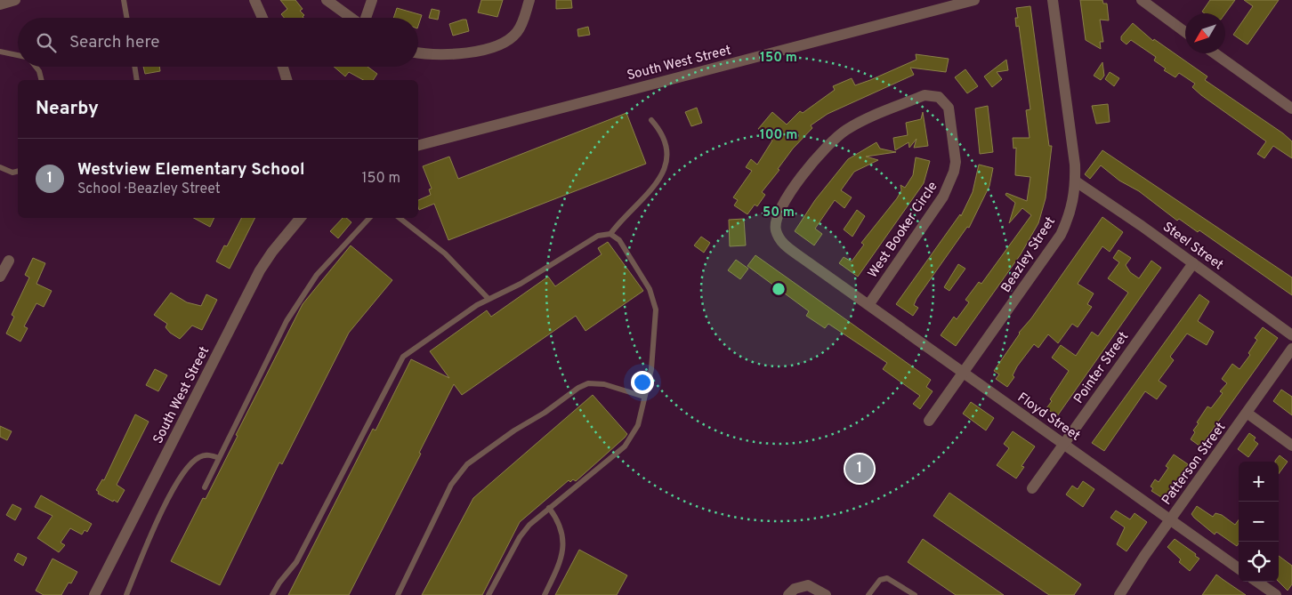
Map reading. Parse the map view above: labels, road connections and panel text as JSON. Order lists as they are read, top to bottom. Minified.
{"streets":{"street":["South West Street","West Booker Circle","Steel Street","Beazley Street","Pointer Street","Floyd Street","Patterson Street"]},"crossings":[["West Booker Circle","Floyd Street"],["Steel Street","Beazley Street"],["Steel Street","Pointer Street"],["Beazley Street","Floyd Street"],["Pointer Street","Floyd Street"],["Floyd Street","Patterson Street"]],"north":"bottom left","page":{"search":"Search here","heading":"Nearby","list":[{"mark":"1","name":"Westview Elementary School","note":"School · Beazley Street","value":"150 m"}],"pins":"1","map_buttons":["+","−"]},"rings":["150 m","100 m","50 m"]}
